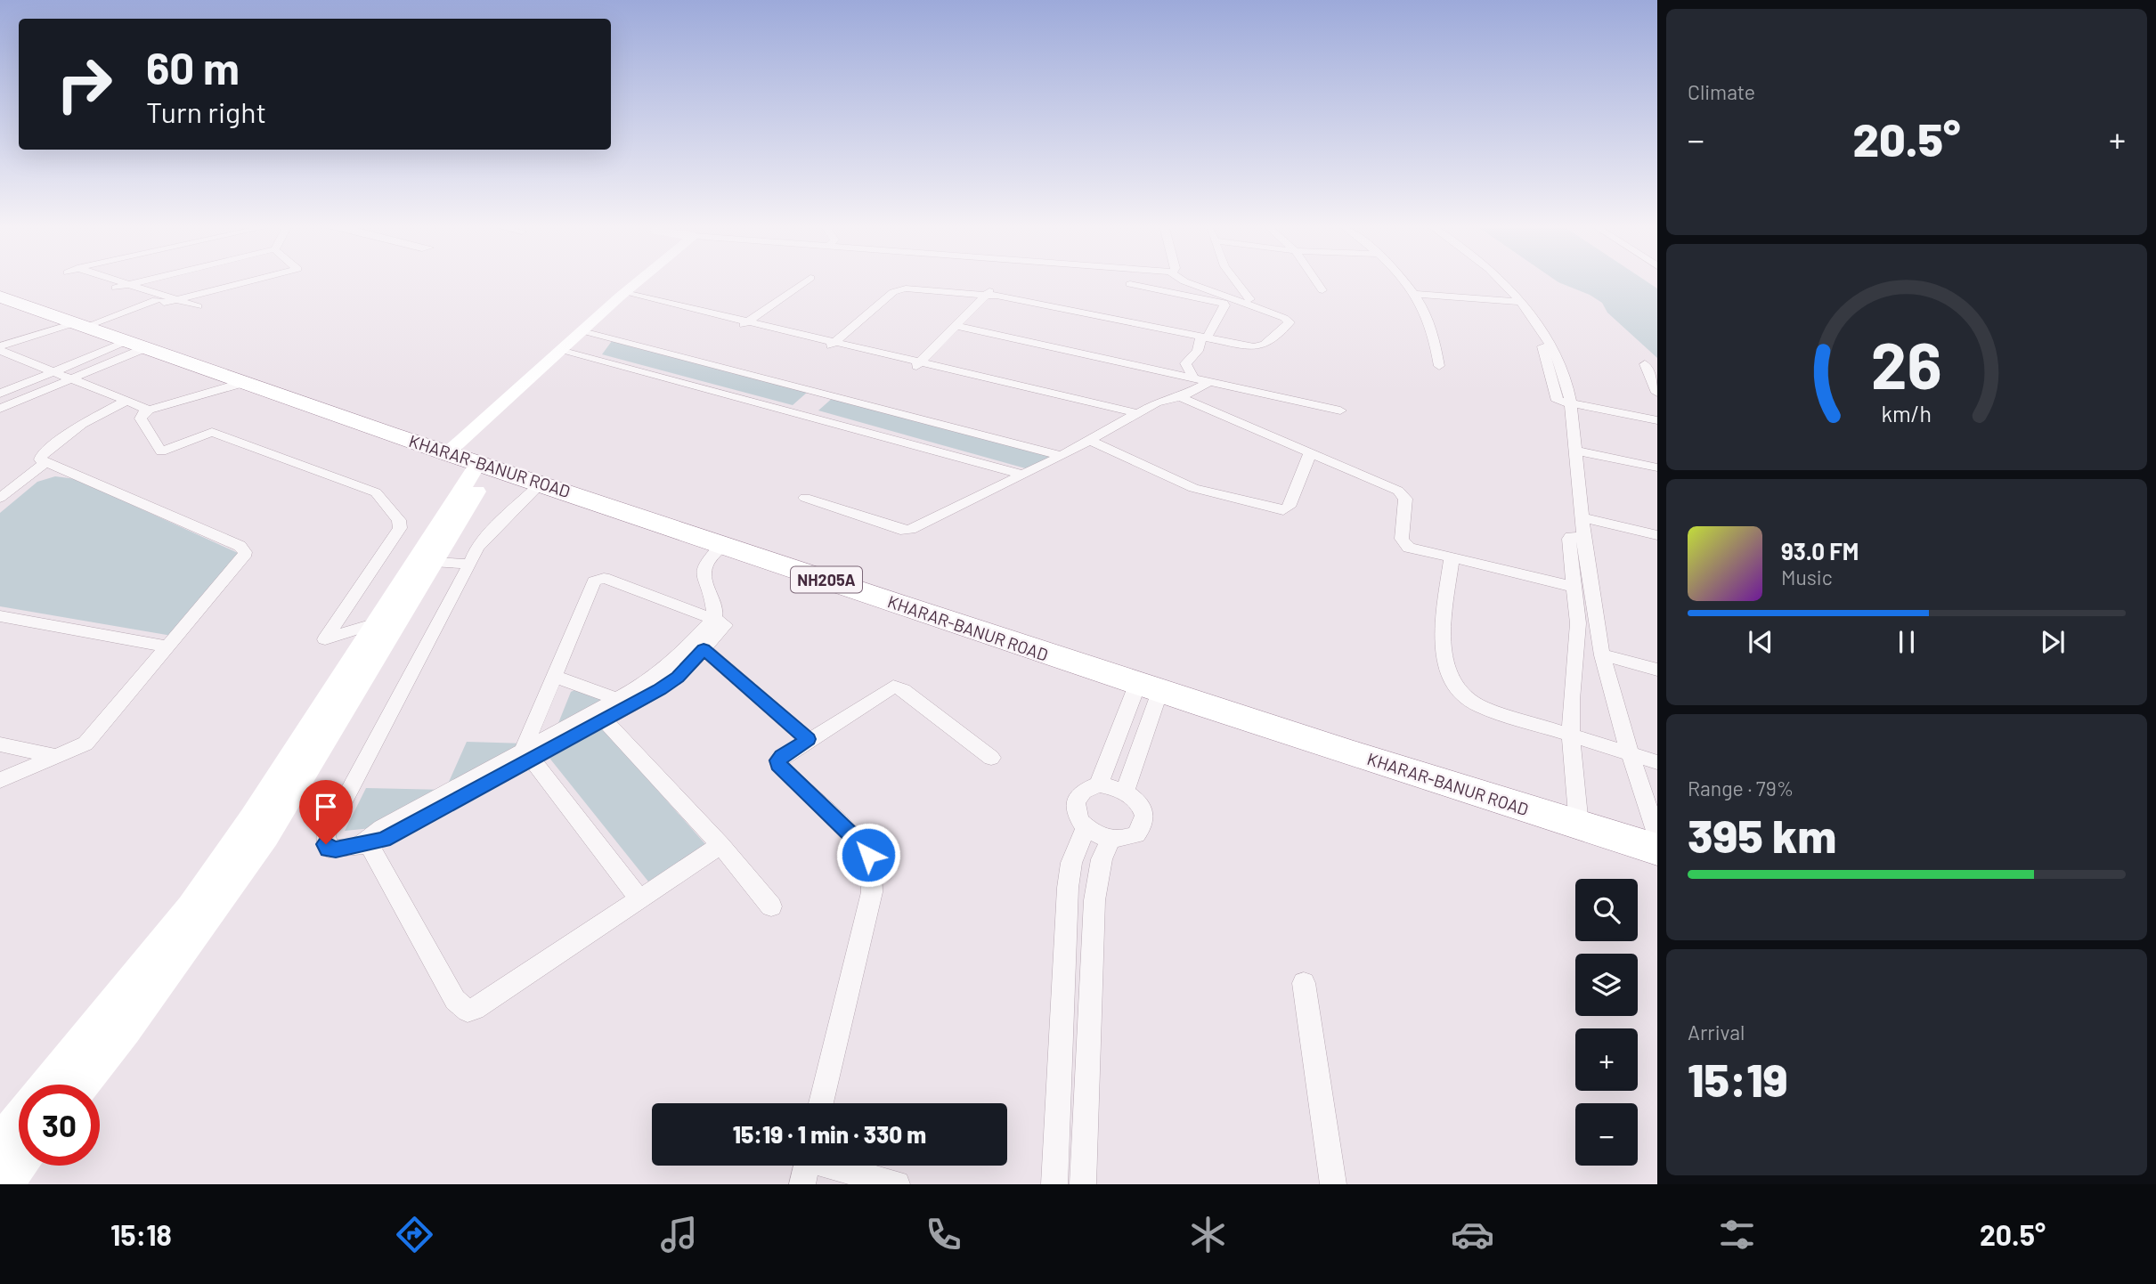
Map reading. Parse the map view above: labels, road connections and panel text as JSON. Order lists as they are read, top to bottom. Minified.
{"streets":{"highway":["KHARAR-BANUR ROAD","NH205A"]},"page":{"tile":["Climate",["Range · 79%","395 km"],["Arrival","15:19"]],"turn":["60 m","Turn right"],"heat":["−","20.5°","+"],"song":["93.0 FM","Music"],"map_buttons":["+","−"],"limit":"30","trip":"15:19 · 1 min · 330 m","tabs":["15:18","20.5°"],"gauge":["26","km/h"]}}
